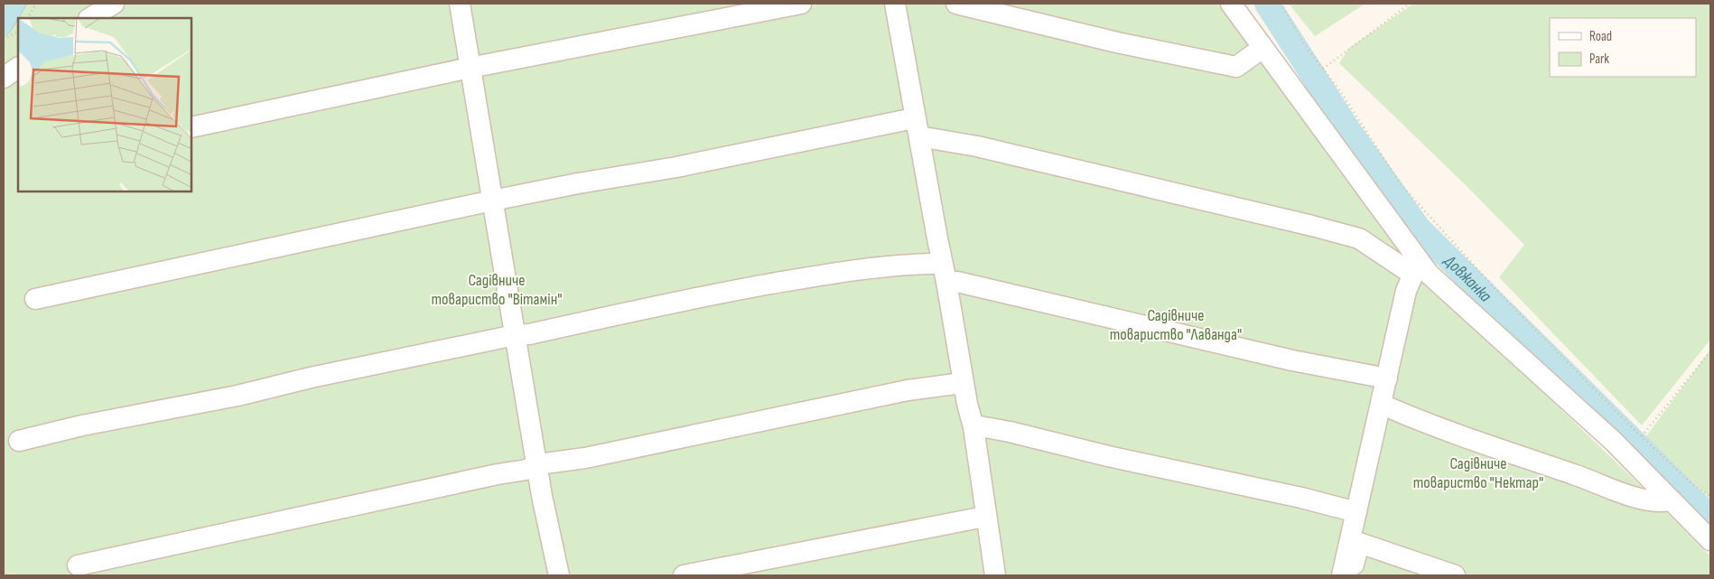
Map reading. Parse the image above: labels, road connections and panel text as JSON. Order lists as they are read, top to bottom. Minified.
{"water":["Довжанка"],"parks":["Садівниче товариство \"Вітамін\"","Садівниче товариство \"Лаванда\"","Садівниче товариство \"Нектар\""],"legend":["Road","Park"]}
